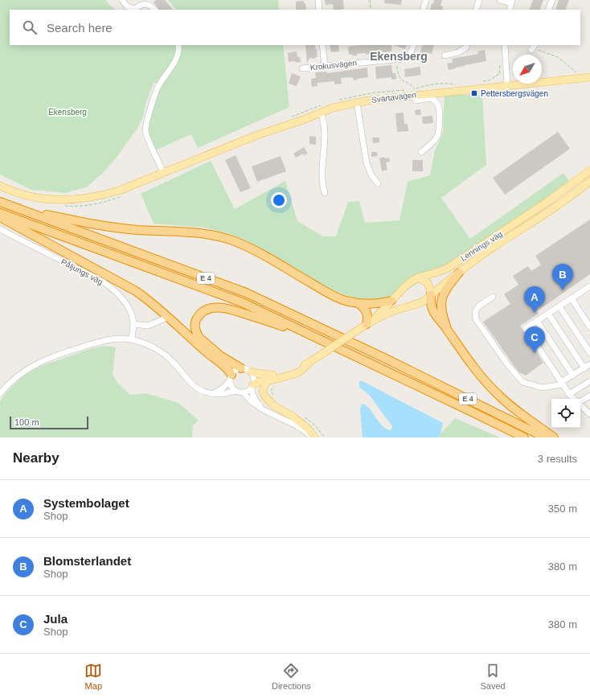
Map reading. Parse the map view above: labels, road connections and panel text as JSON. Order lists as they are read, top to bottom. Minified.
{"streets":{"highway":["E 4"],"main road":["Svärtavägen","Lennings väg"],"street":["Krokusvägen","Påljungs väg"]},"districts":["Ekensberg"],"parks":["Ekensberg"],"places":{"transit":["Pettersbergsvägen"]},"scale_bar":"100 m","north":"bottom left","page":{"search":"Search here","pins":["B","A","C"],"scale":"100 m","heading":["Nearby","3 results"],"list":[{"mark":"A","name":"Systembolaget","note":"Shop","value":"350 m"},{"mark":"B","name":"Blomsterlandet","note":"Shop","value":"380 m"},{"mark":"C","name":"Jula","note":"Shop","value":"380 m"}],"nav":["Map","Directions","Saved"]}}
